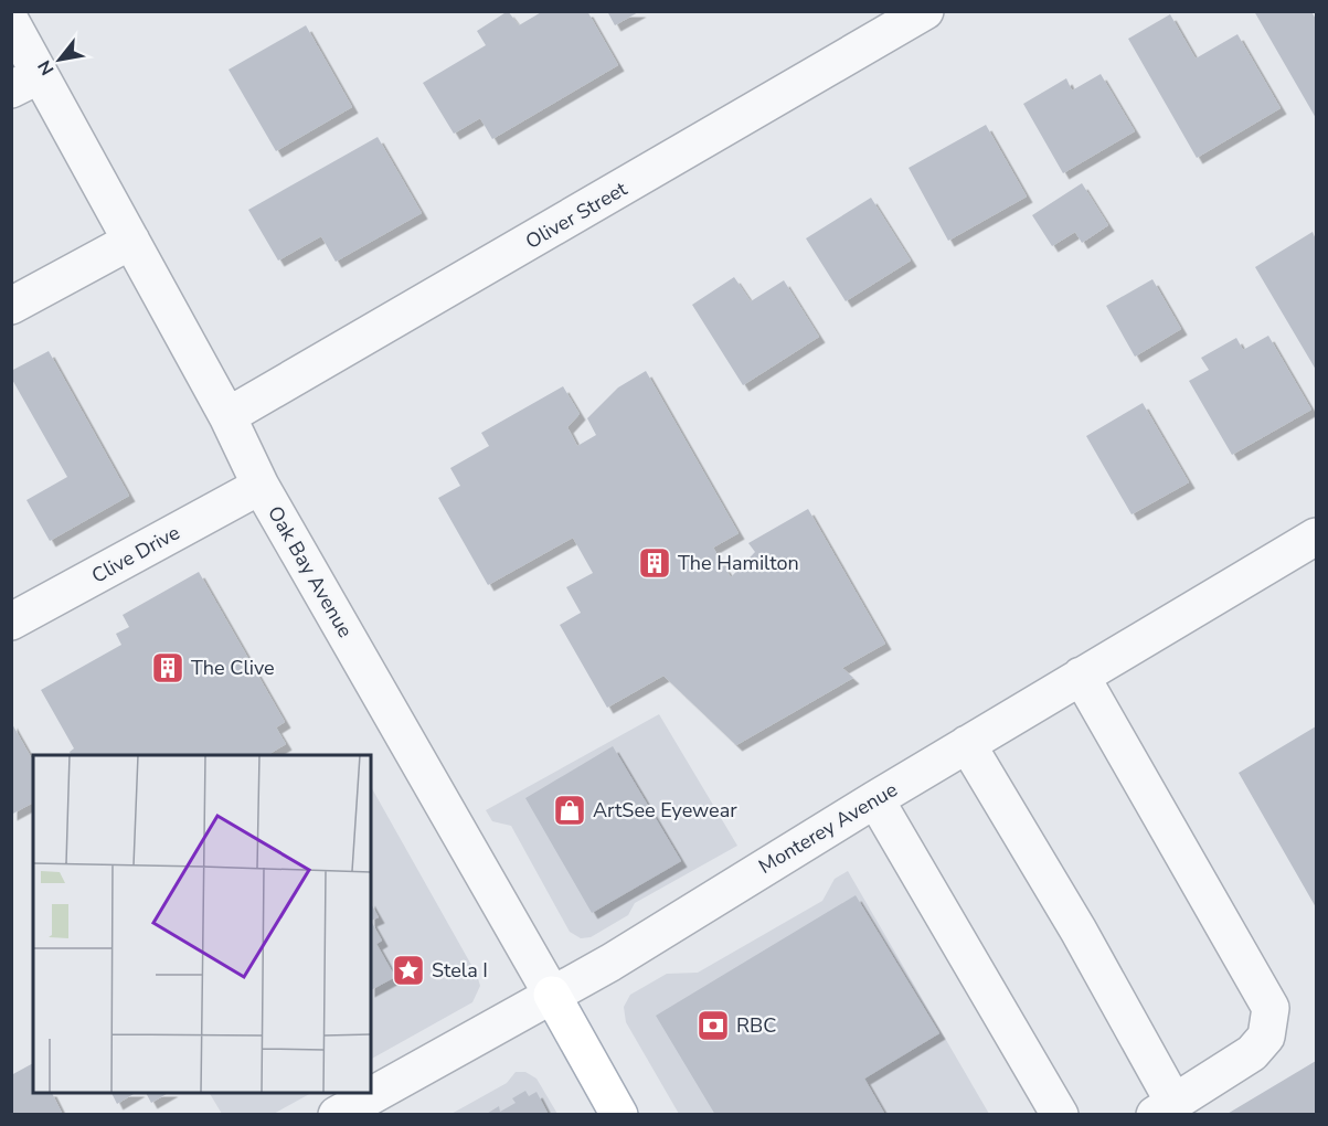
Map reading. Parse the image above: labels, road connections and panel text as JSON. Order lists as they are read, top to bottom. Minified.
{"streets":{"main road":["Oak Bay Avenue"],"street":["Oliver Street","Clive Drive","Monterey Avenue"]},"crossings":[["Oliver Street","Oak Bay Avenue"],["Clive Drive","Oak Bay Avenue"],["Oak Bay Avenue","Monterey Avenue"]],"places":{"building":["The Hamilton","The Clive"],"shop":["ArtSee Eyewear"],"place":["Stela I"],"bank":["RBC"]},"north":"bottom left"}
